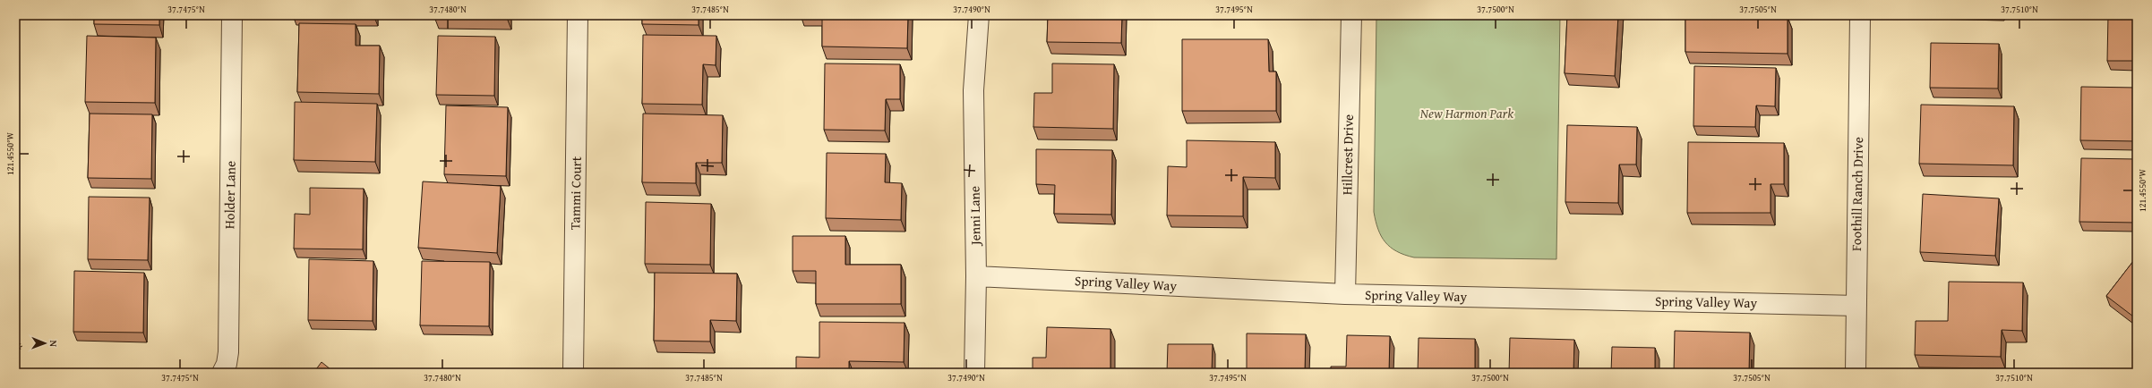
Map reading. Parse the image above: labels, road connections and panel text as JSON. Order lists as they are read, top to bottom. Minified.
{"streets":{"street":["Hillcrest Drive","Tammi Court","Foothill Ranch Drive","Holder Lane","Jenni Lane","Spring Valley Way"]},"crossings":[["Hillcrest Drive","Spring Valley Way"],["Foothill Ranch Drive","Spring Valley Way"],["Jenni Lane","Spring Valley Way"]],"parks":["New Harmon Park"],"north":"right","coordinates":["37.7475°N","37.7480°N","37.7485°N","37.7490°N","37.7495°N","37.7500°N","37.7505°N","37.7510°N","121.4550°W"]}
